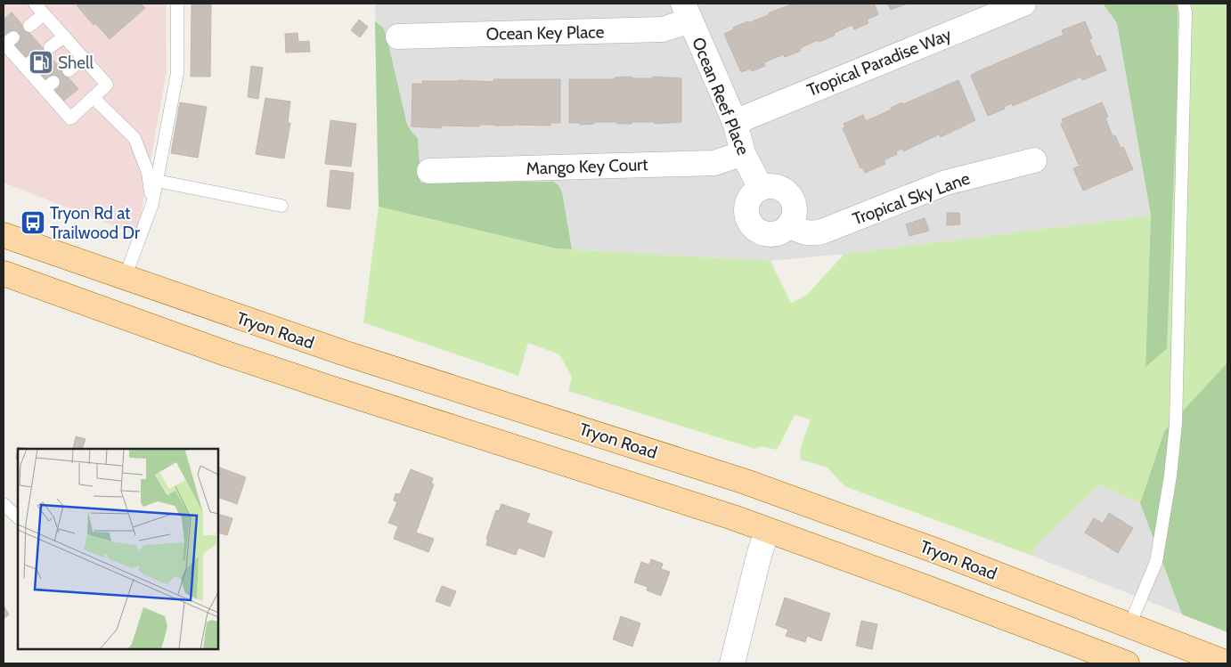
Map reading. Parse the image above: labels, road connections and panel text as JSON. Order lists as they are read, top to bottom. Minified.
{"streets":{"main road":["Tryon Road"],"street":["Ocean Key Place","Tropical Paradise Way","Ocean Reef Place","Mango Key Court","Tropical Sky Lane"]},"crossings":[["Ocean Key Place","Ocean Reef Place"],["Tropical Paradise Way","Ocean Reef Place"],["Ocean Reef Place","Mango Key Court"],["Ocean Reef Place","Tropical Sky Lane"]],"places":{"fuel station":["Shell"],"bus stop":["Tryon Rd at Trailwood Dr"]}}
